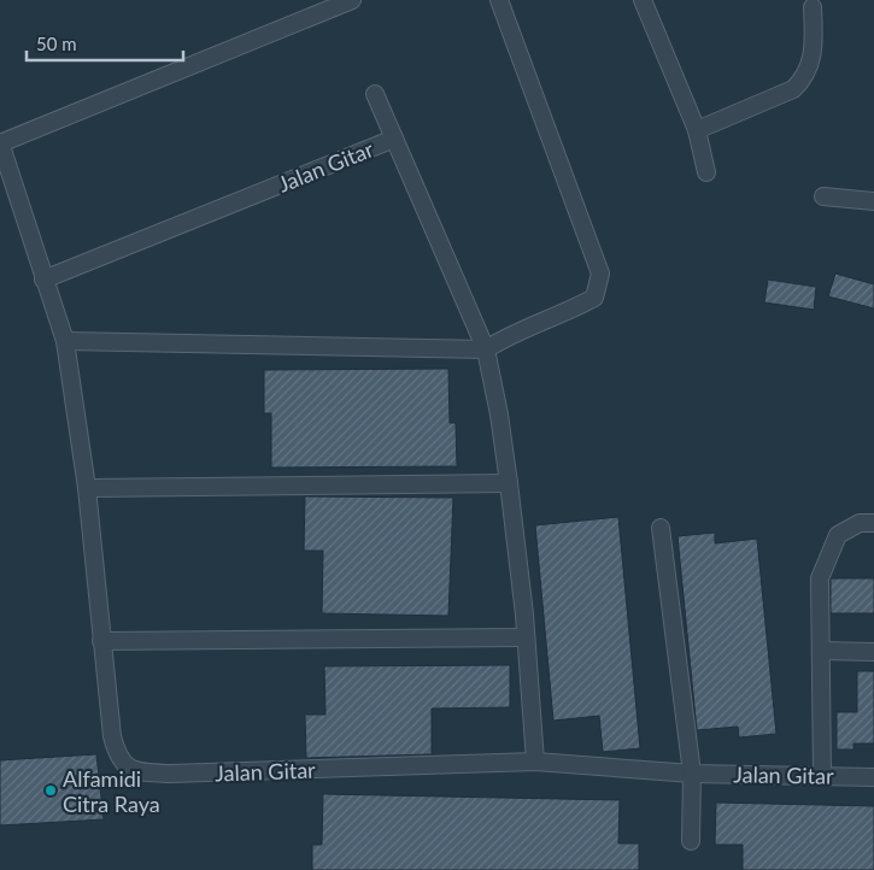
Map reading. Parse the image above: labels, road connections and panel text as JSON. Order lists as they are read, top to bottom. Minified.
{"streets":{"street":["Jalan Gitar"]},"places":["Alfamidi Citra Raya"],"scale_bar":"50 m"}
